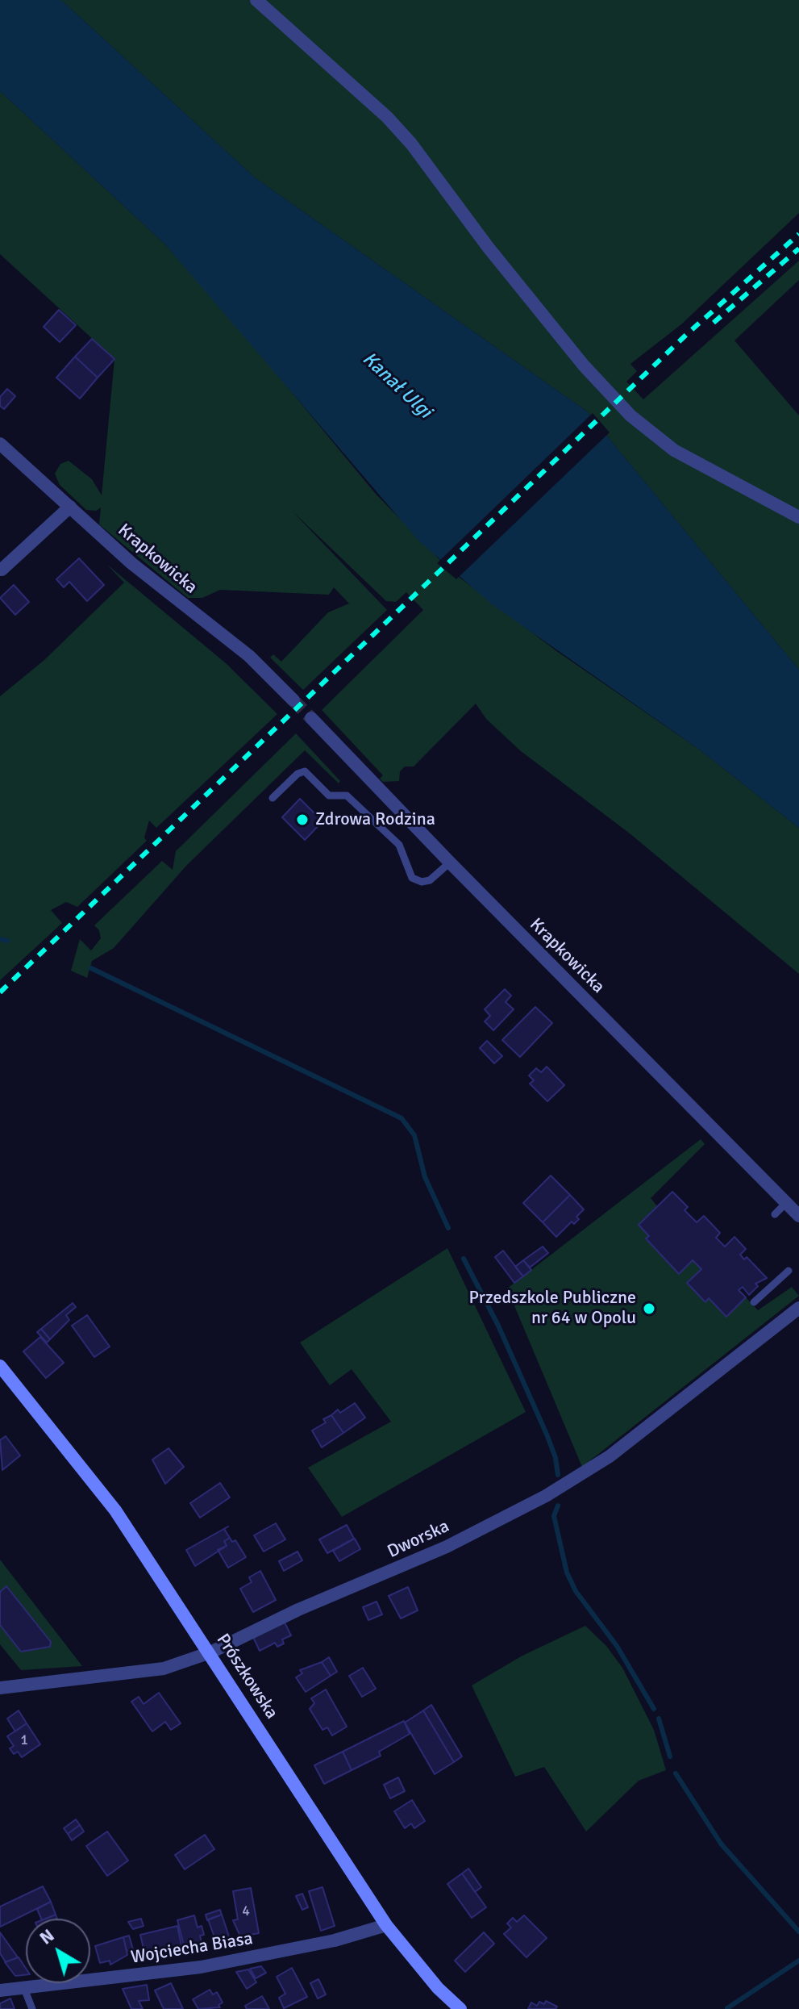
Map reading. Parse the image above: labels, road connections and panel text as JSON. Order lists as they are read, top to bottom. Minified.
{"streets":{"main road":["Prószkowska"],"street":["Krapkowicka","Dworska","Wojciecha Biasa"]},"crossings":[["Dworska","Prószkowska"],["Prószkowska","Wojciecha Biasa"]],"water":["Kanał Ulgi"],"places":["Zdrowa Rodzina","Przedszkole Publiczne nr 64 w Opolu"],"house_numbers":["1","4"],"north":"top left"}
